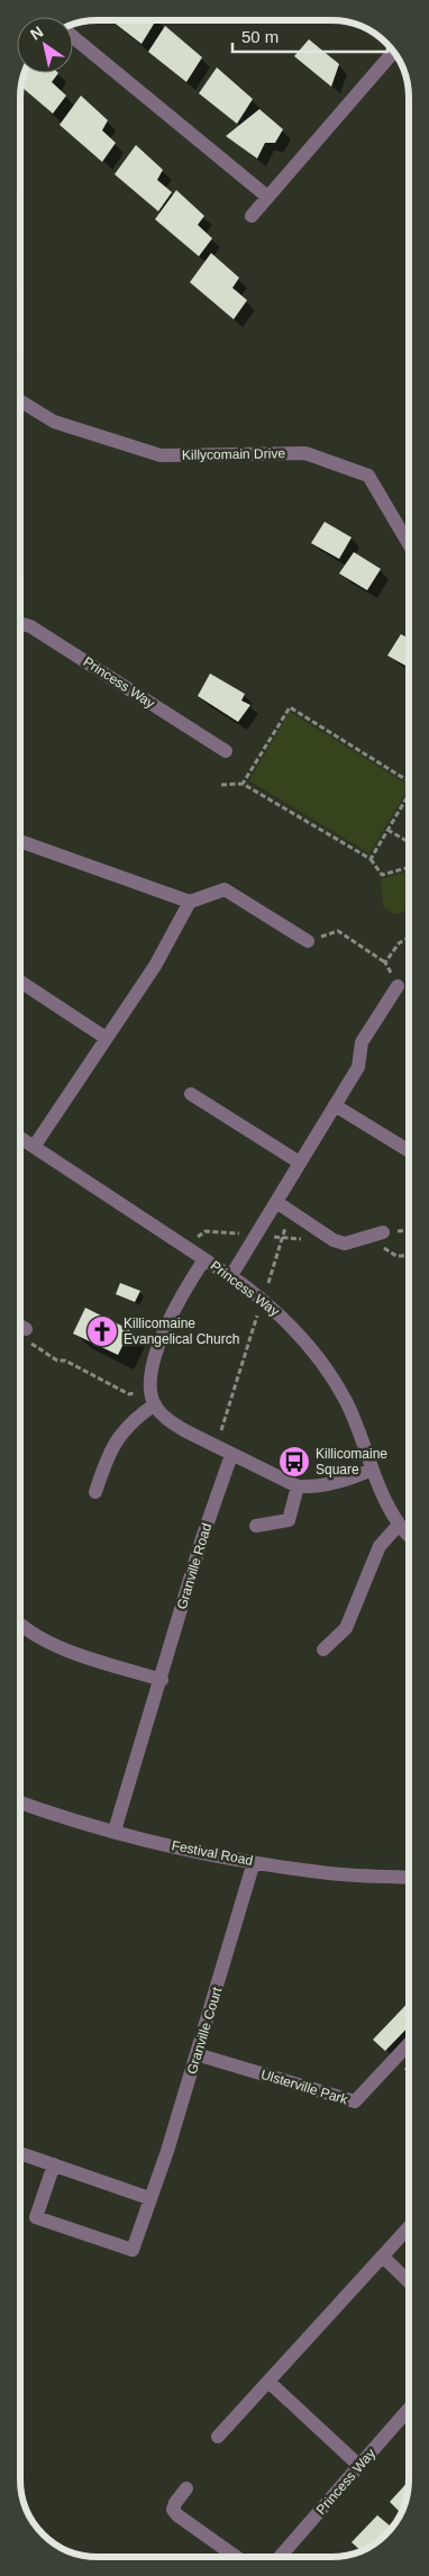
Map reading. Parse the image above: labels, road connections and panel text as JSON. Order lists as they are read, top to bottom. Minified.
{"streets":{"street":["Killycomain Drive","Princess Way","Granville Road","Festival Road","Granville Court","Ulsterville Park"]},"crossings":[["Granville Road","Festival Road"],["Festival Road","Granville Court"],["Granville Court","Ulsterville Park"]],"places":{"church":["Killicomaine Evangelical Church"],"bus stop":["Killicomaine Square"]},"scale_bar":"50 m","north":"top left"}
